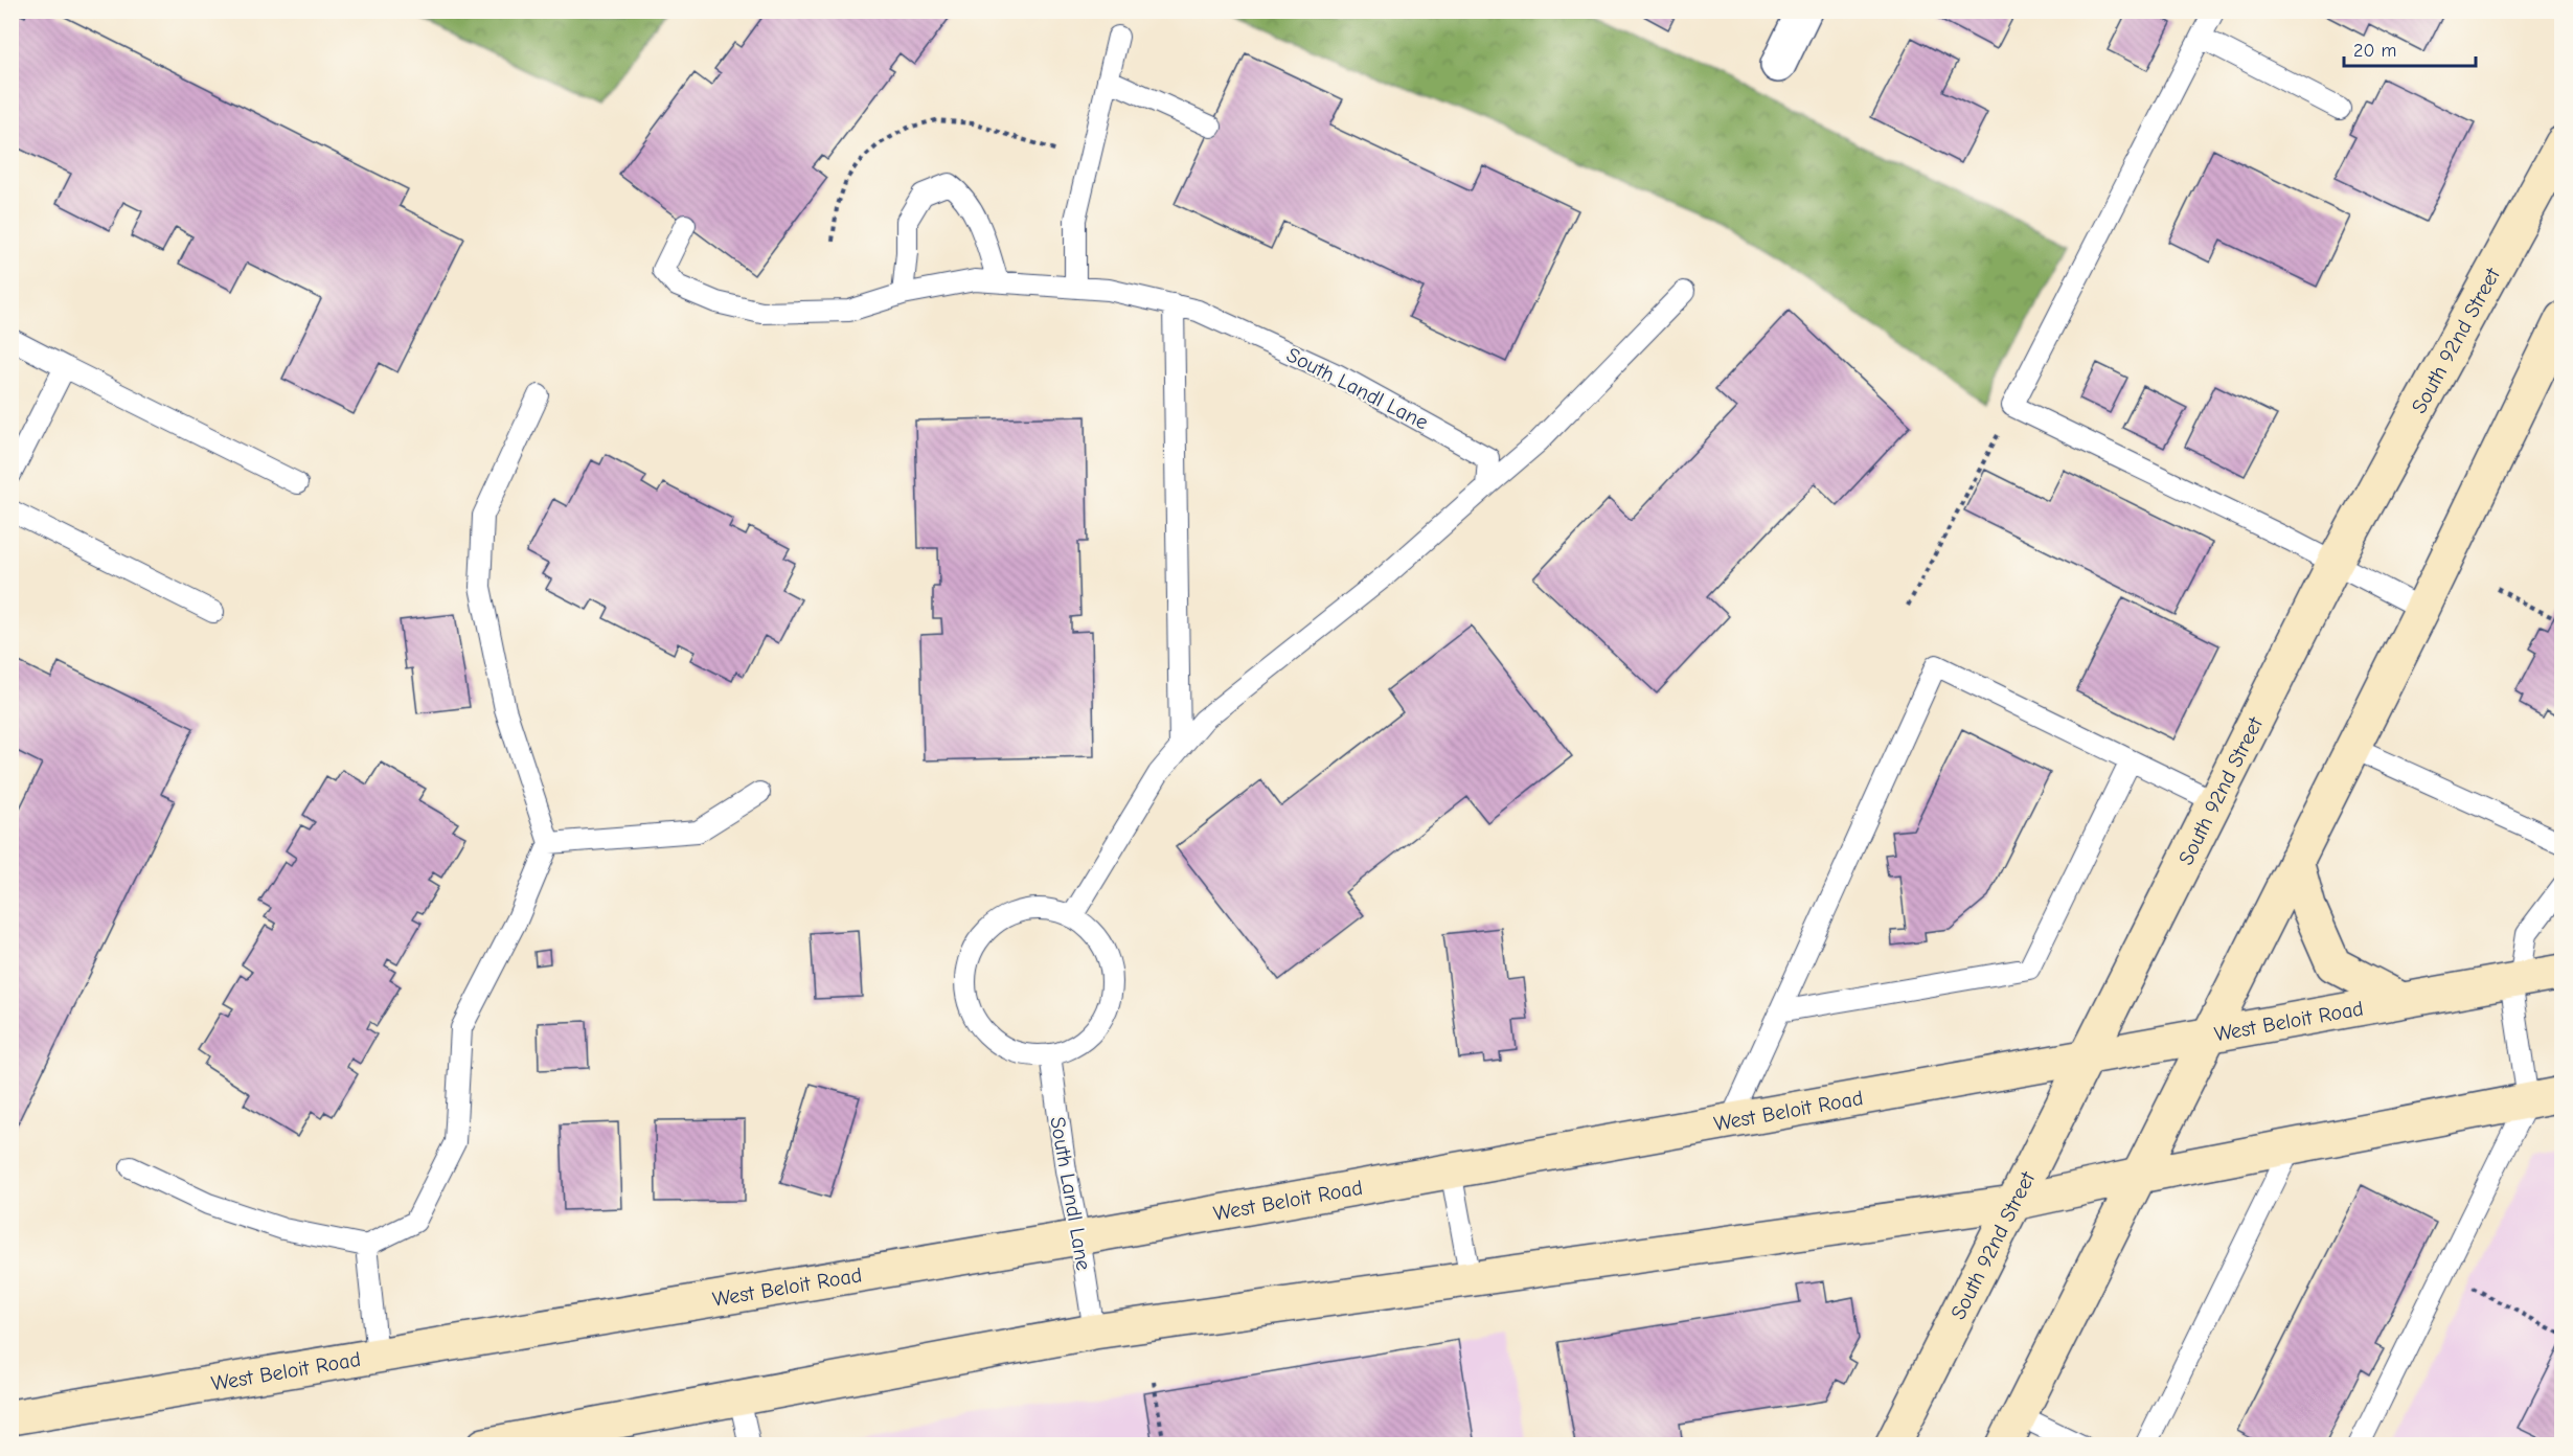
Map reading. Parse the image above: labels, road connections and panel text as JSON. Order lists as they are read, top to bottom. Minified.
{"streets":{"main road":["South 92nd Street","West Beloit Road"],"lane":["South Landl Lane"]},"crossings":[["South 92nd Street","West Beloit Road"],["South Landl Lane","West Beloit Road"]],"scale_bar":"20 m"}
